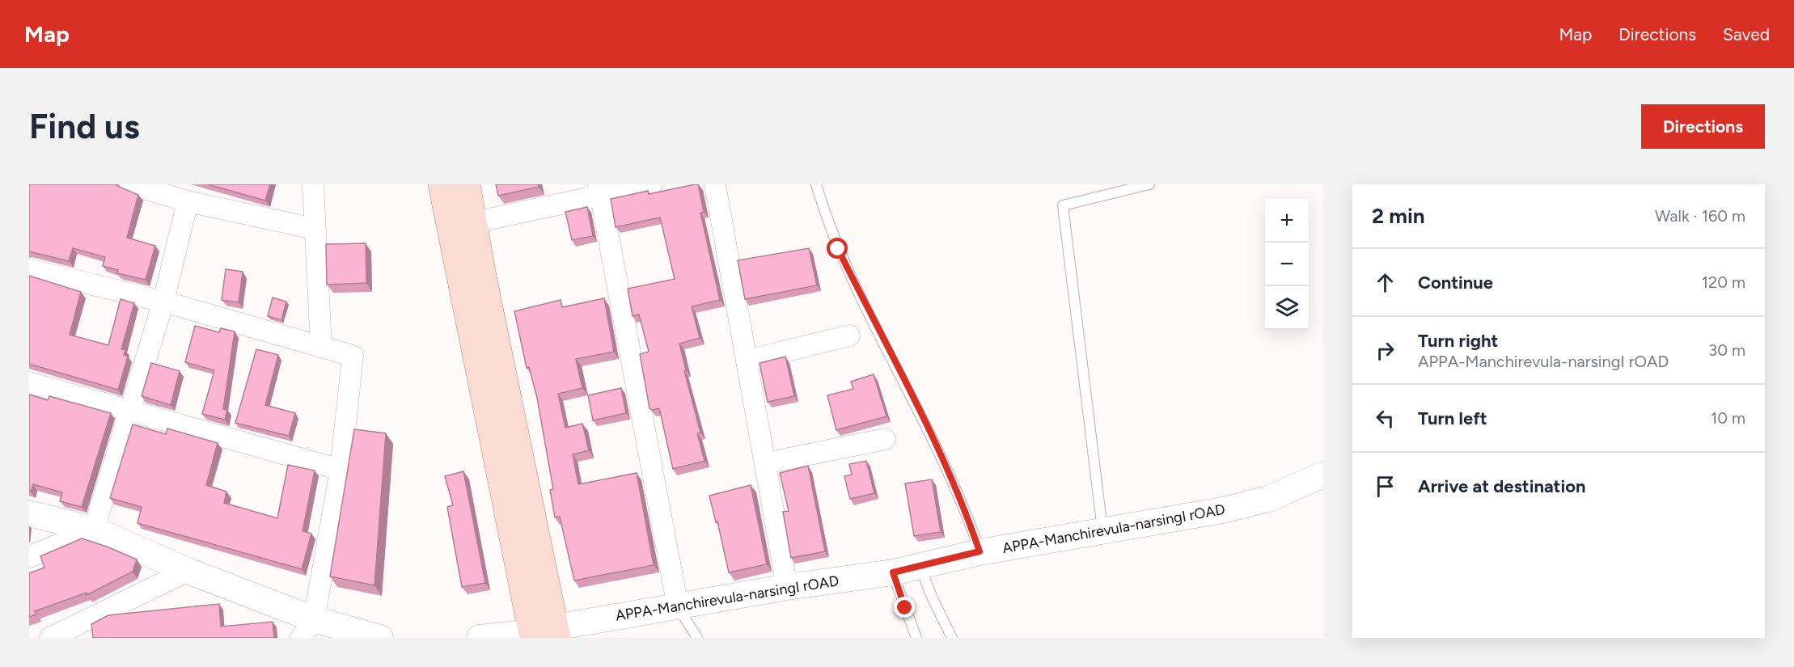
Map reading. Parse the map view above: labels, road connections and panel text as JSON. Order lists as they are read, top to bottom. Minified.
{"streets":{"street":["APPA-Manchirevula-narsingI rOAD"]},"page":{"header":"Map","nav":["Map","Directions","Saved"],"buttons":"Directions","title":"Find us","heading":["2 min","Walk · 160 m"],"map_buttons":["+","−"],"list":[["Continue","120 m"],["Turn right","APPA-Manchirevula-narsingI rOAD","30 m"],["Turn left","10 m"],"Arrive at destination"]}}
